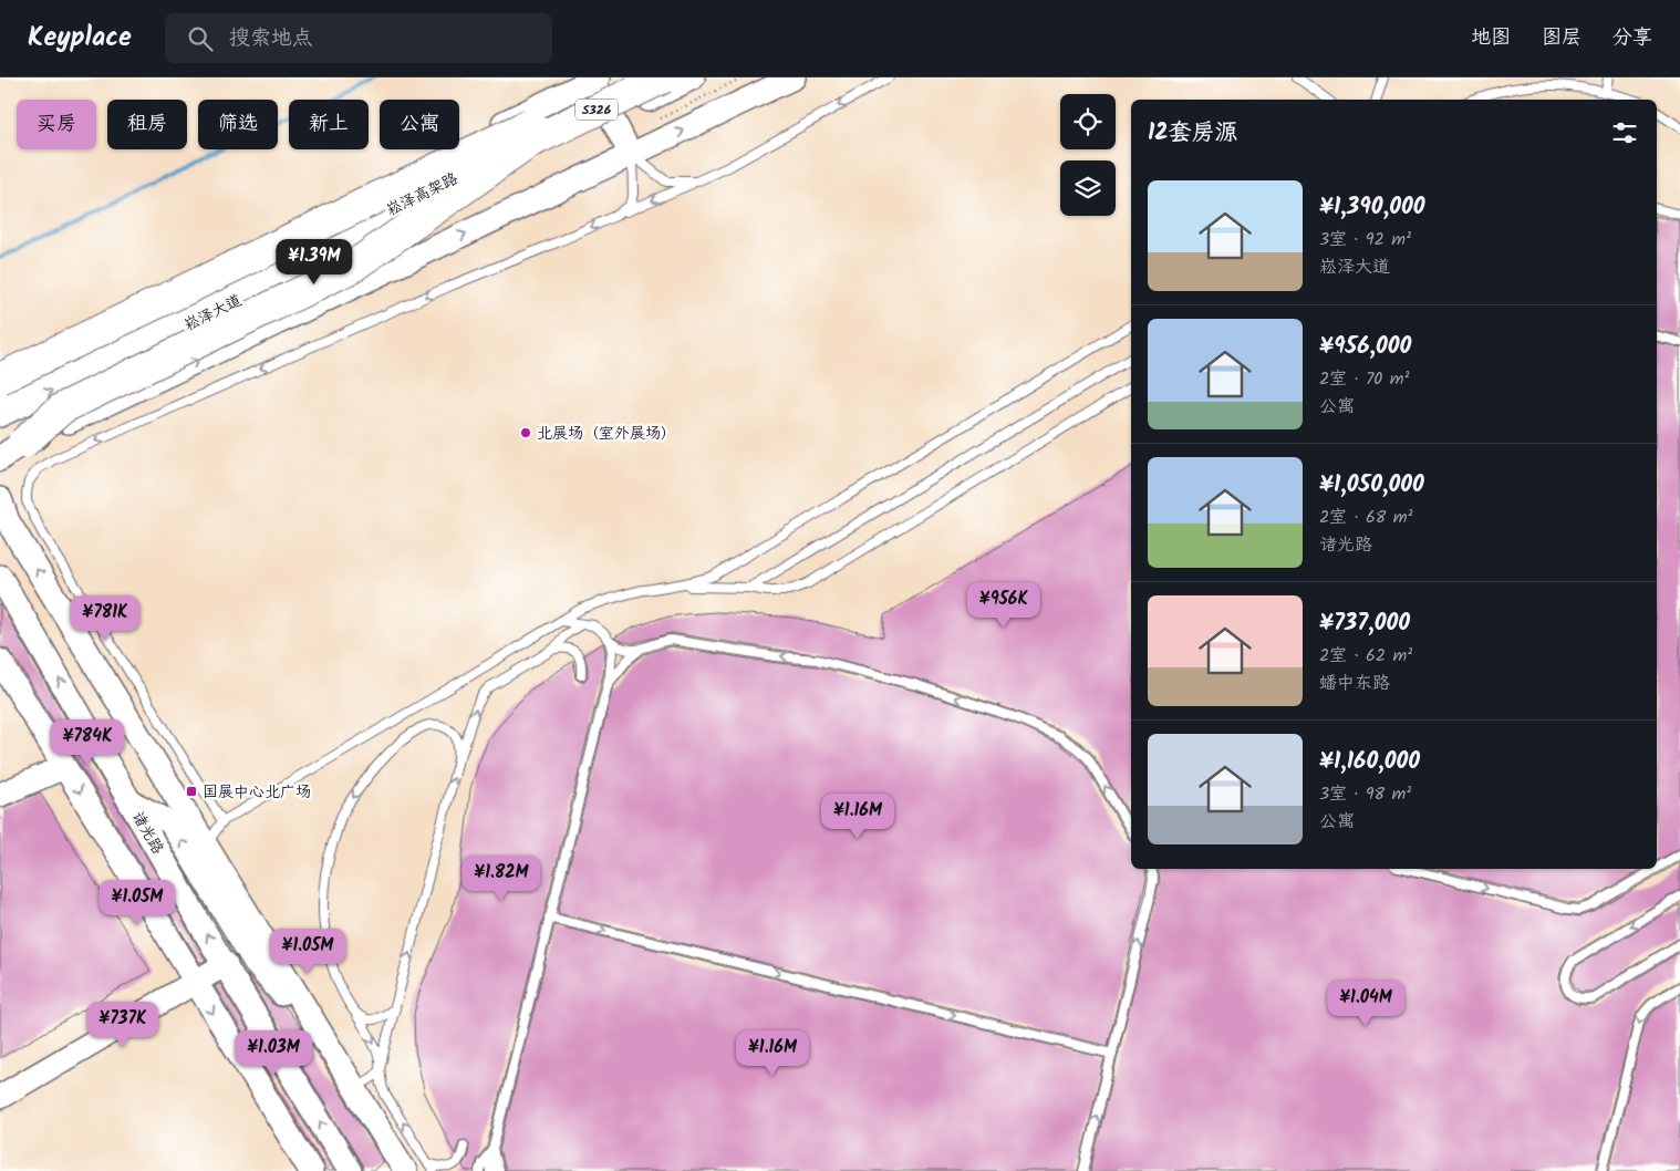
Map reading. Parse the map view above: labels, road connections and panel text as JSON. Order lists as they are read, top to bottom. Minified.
{"streets":{"highway":["S326","崧泽高架路"],"main road":["崧泽大道","诸光路"]},"places":{"other":["北展场（室外展场）"],"transit":["国展中心北广场"]},"page":{"header":"Keyplace","search":"搜索地点","nav":["地图","图层","分享"],"chip":["买房","租房","筛选","新上","公寓"],"heading":"12套房源","list":[{"name":"¥1,390,000","note":"3室 · 92 m² · 崧泽大道"},{"name":"¥956,000","note":"2室 · 70 m² · 公寓"},{"name":"¥1,050,000","note":"2室 · 68 m² · 诸光路"},{"name":"¥737,000","note":"2室 · 62 m² · 蟠中东路"},{"name":"¥1,160,000","note":"3室 · 98 m² · 公寓"}],"price":["¥1.39M","¥956K","¥781K","¥784K","¥1.16M","¥1.82M","¥1.05M","¥1.05M","¥1.04M","¥737K","¥1.03M","¥1.16M"]}}
